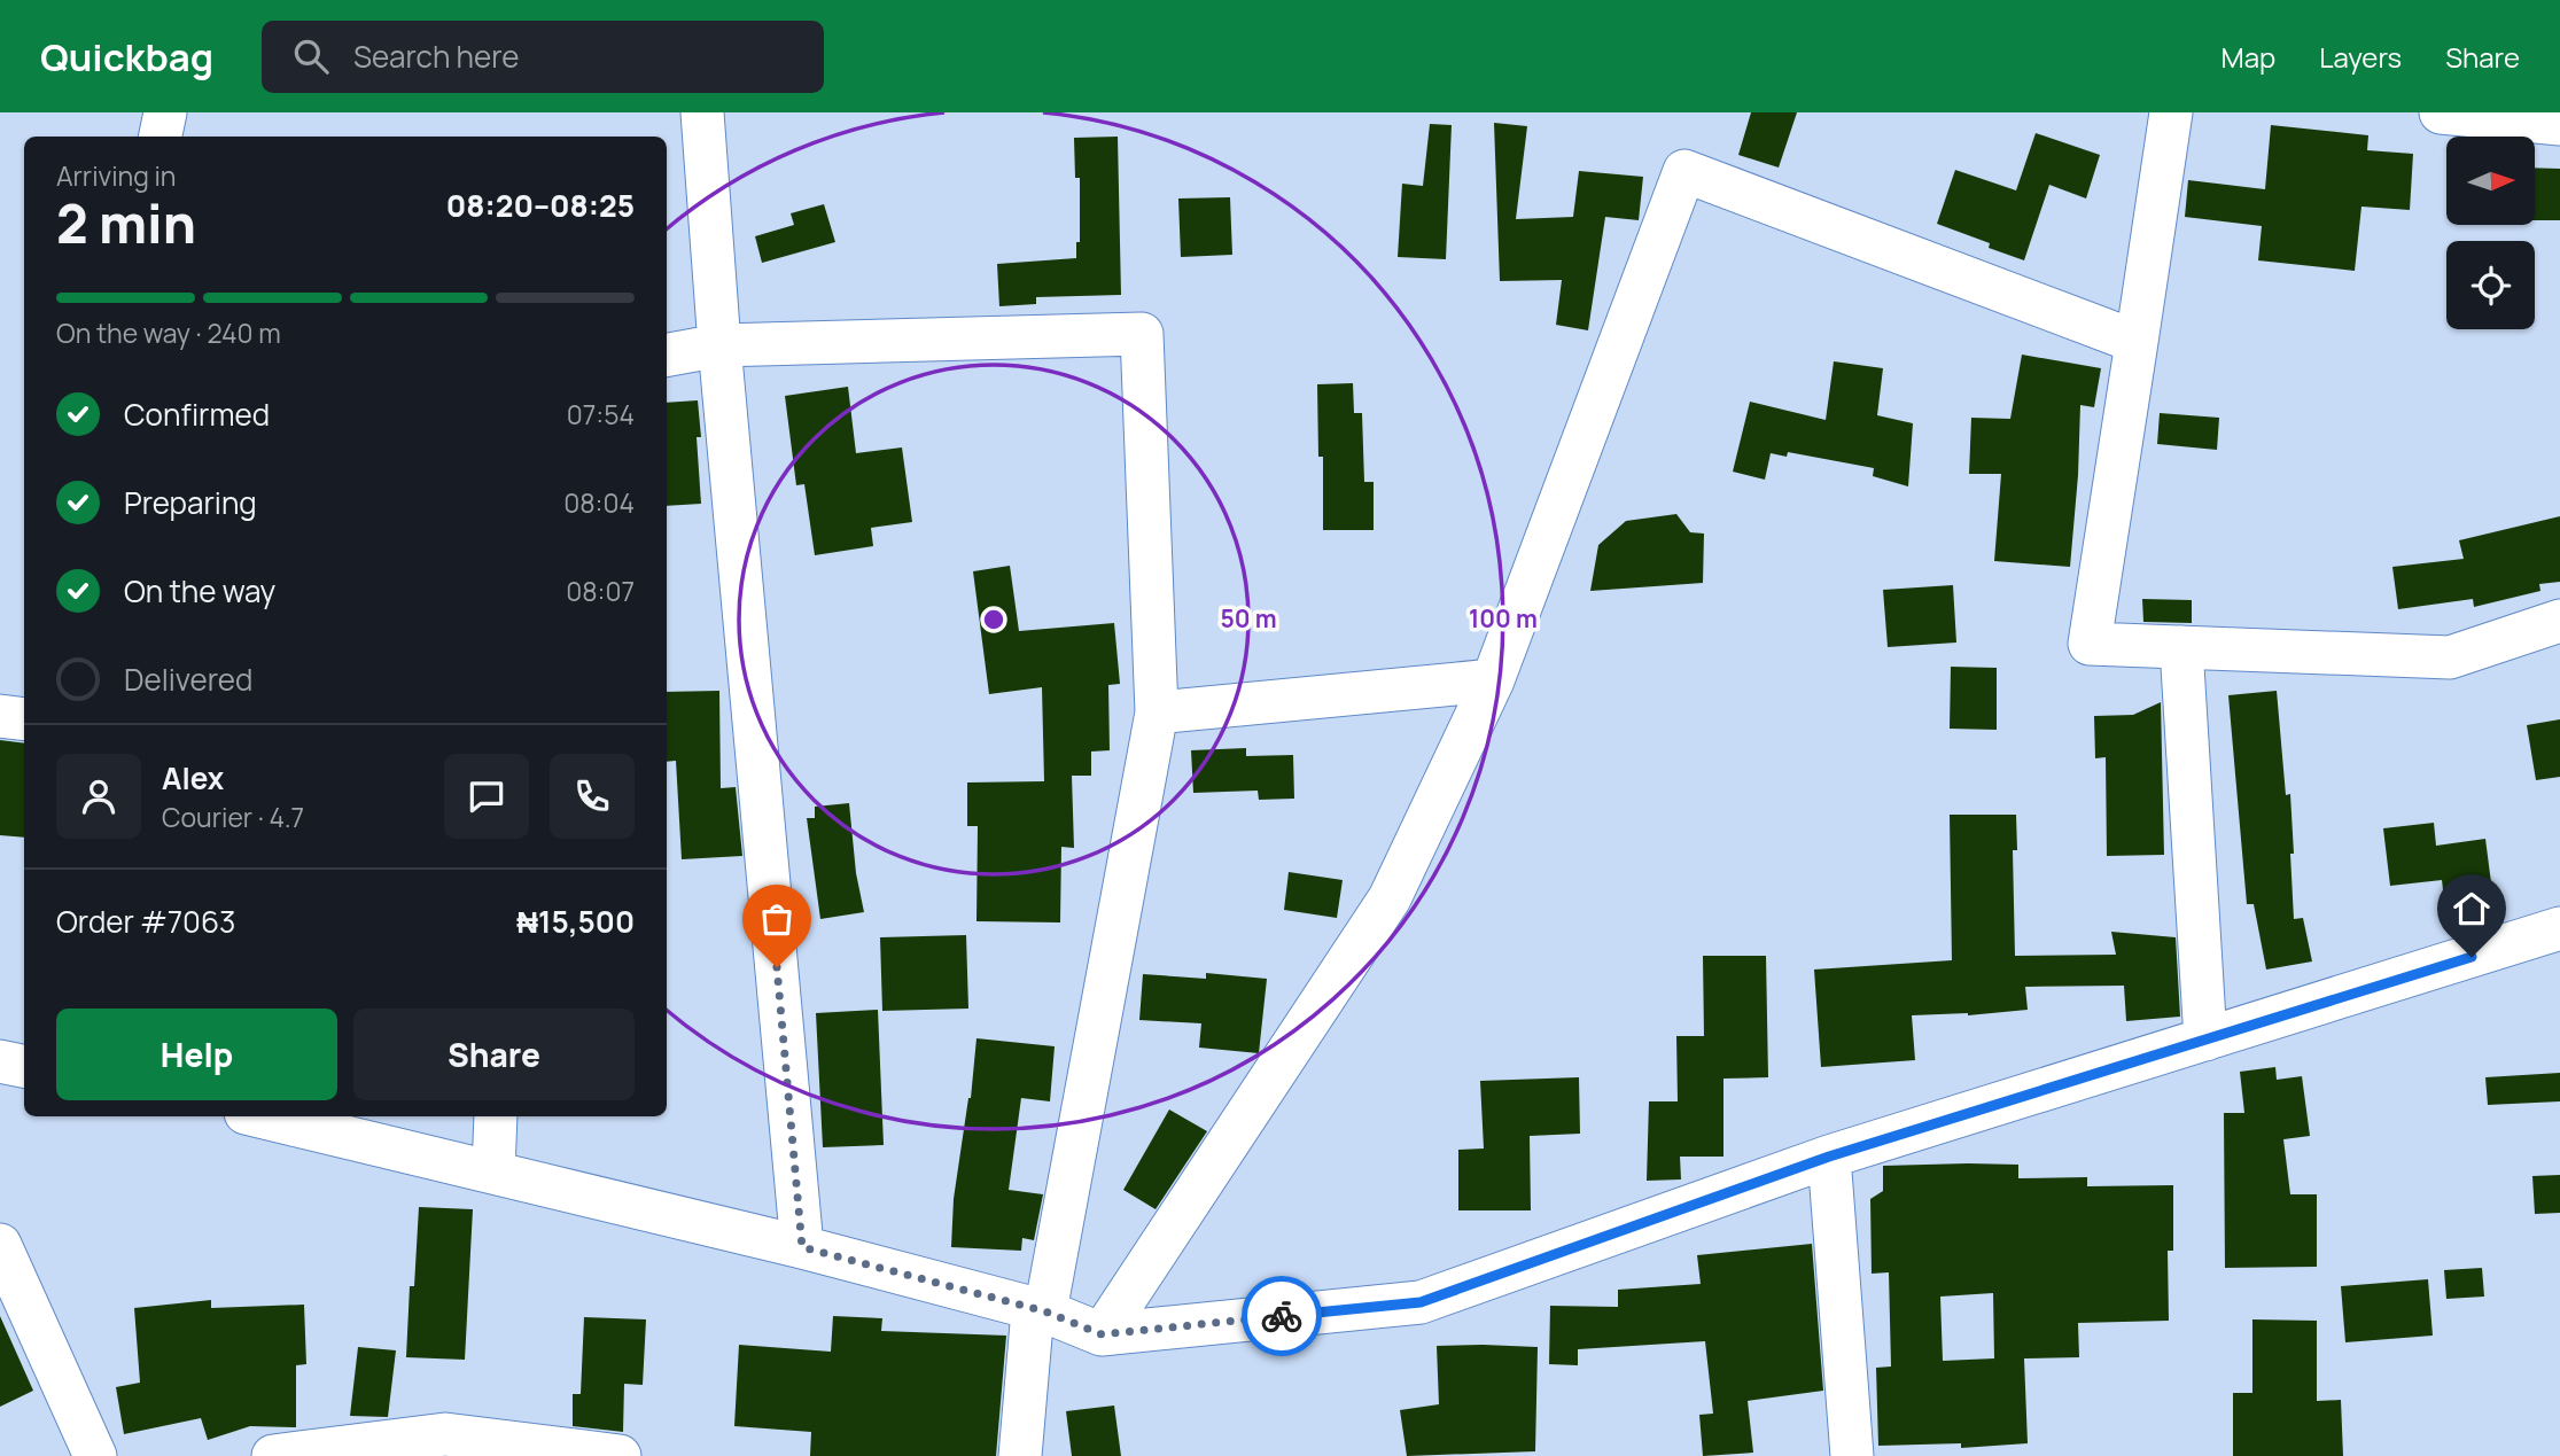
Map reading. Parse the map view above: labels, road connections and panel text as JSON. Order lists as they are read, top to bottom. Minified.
{"north":"right","page":{"header":"Quickbag","search":"Search here","nav":["Map","Layers","Share"],"heading":["2 min","Arriving in","08:20–08:25"],"panel":["Alex","Courier · 4.7","Order #7063","₦15,500"],"bar":"On the way · 240 m","list":[["Confirmed","07:54"],["Preparing","08:04"],["On the way","08:07"],"Delivered"],"buttons":["Help","Share"]},"rings":["50 m","100 m"]}
